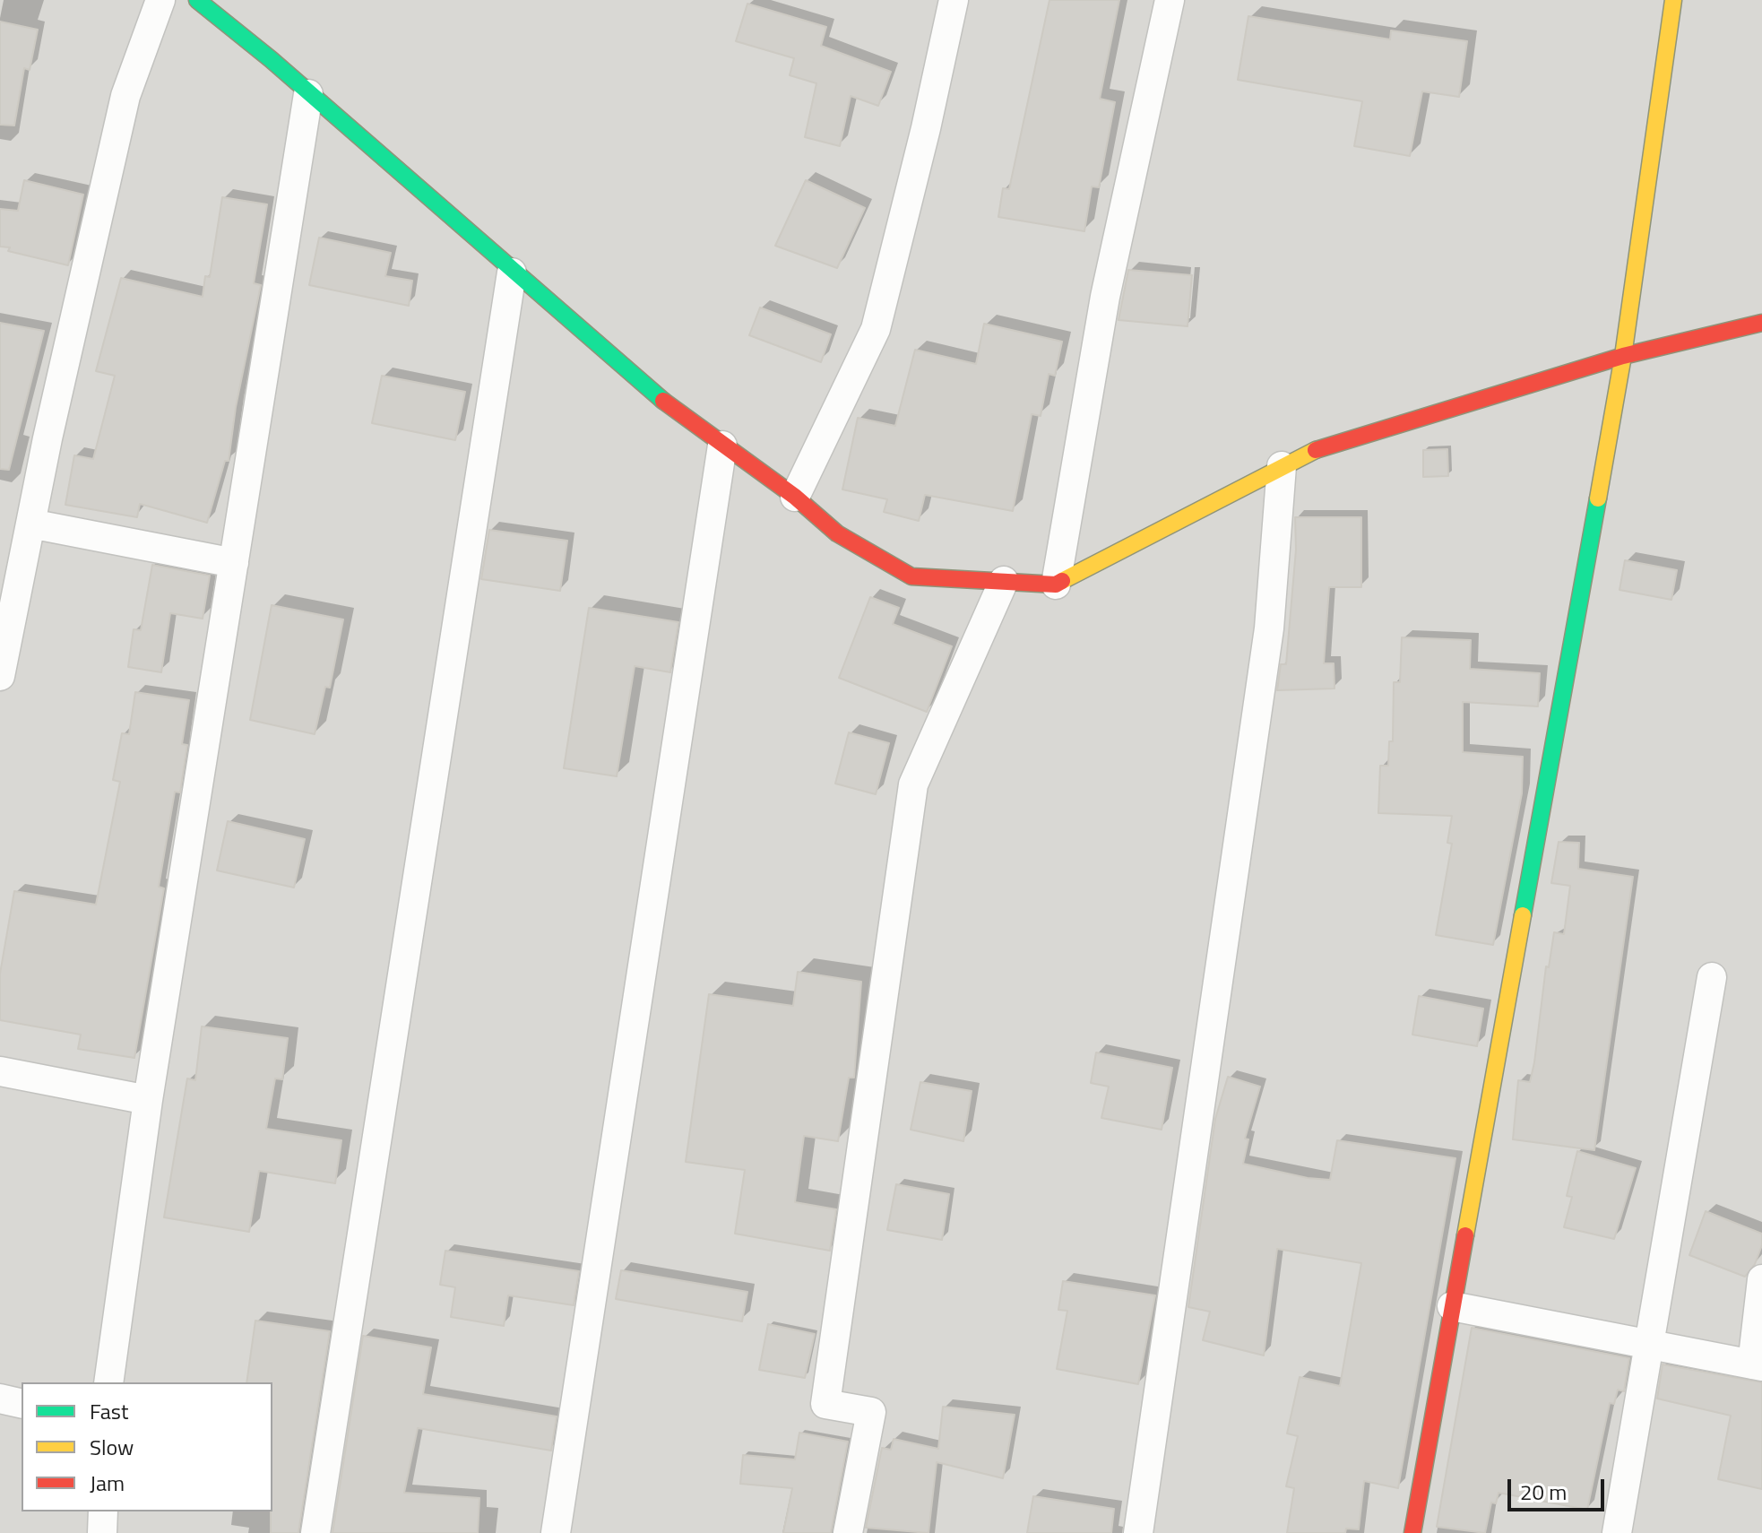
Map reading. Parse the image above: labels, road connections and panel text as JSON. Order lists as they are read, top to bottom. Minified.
{"legend":["Fast","Slow","Jam"],"scale_bar":"20 m"}
